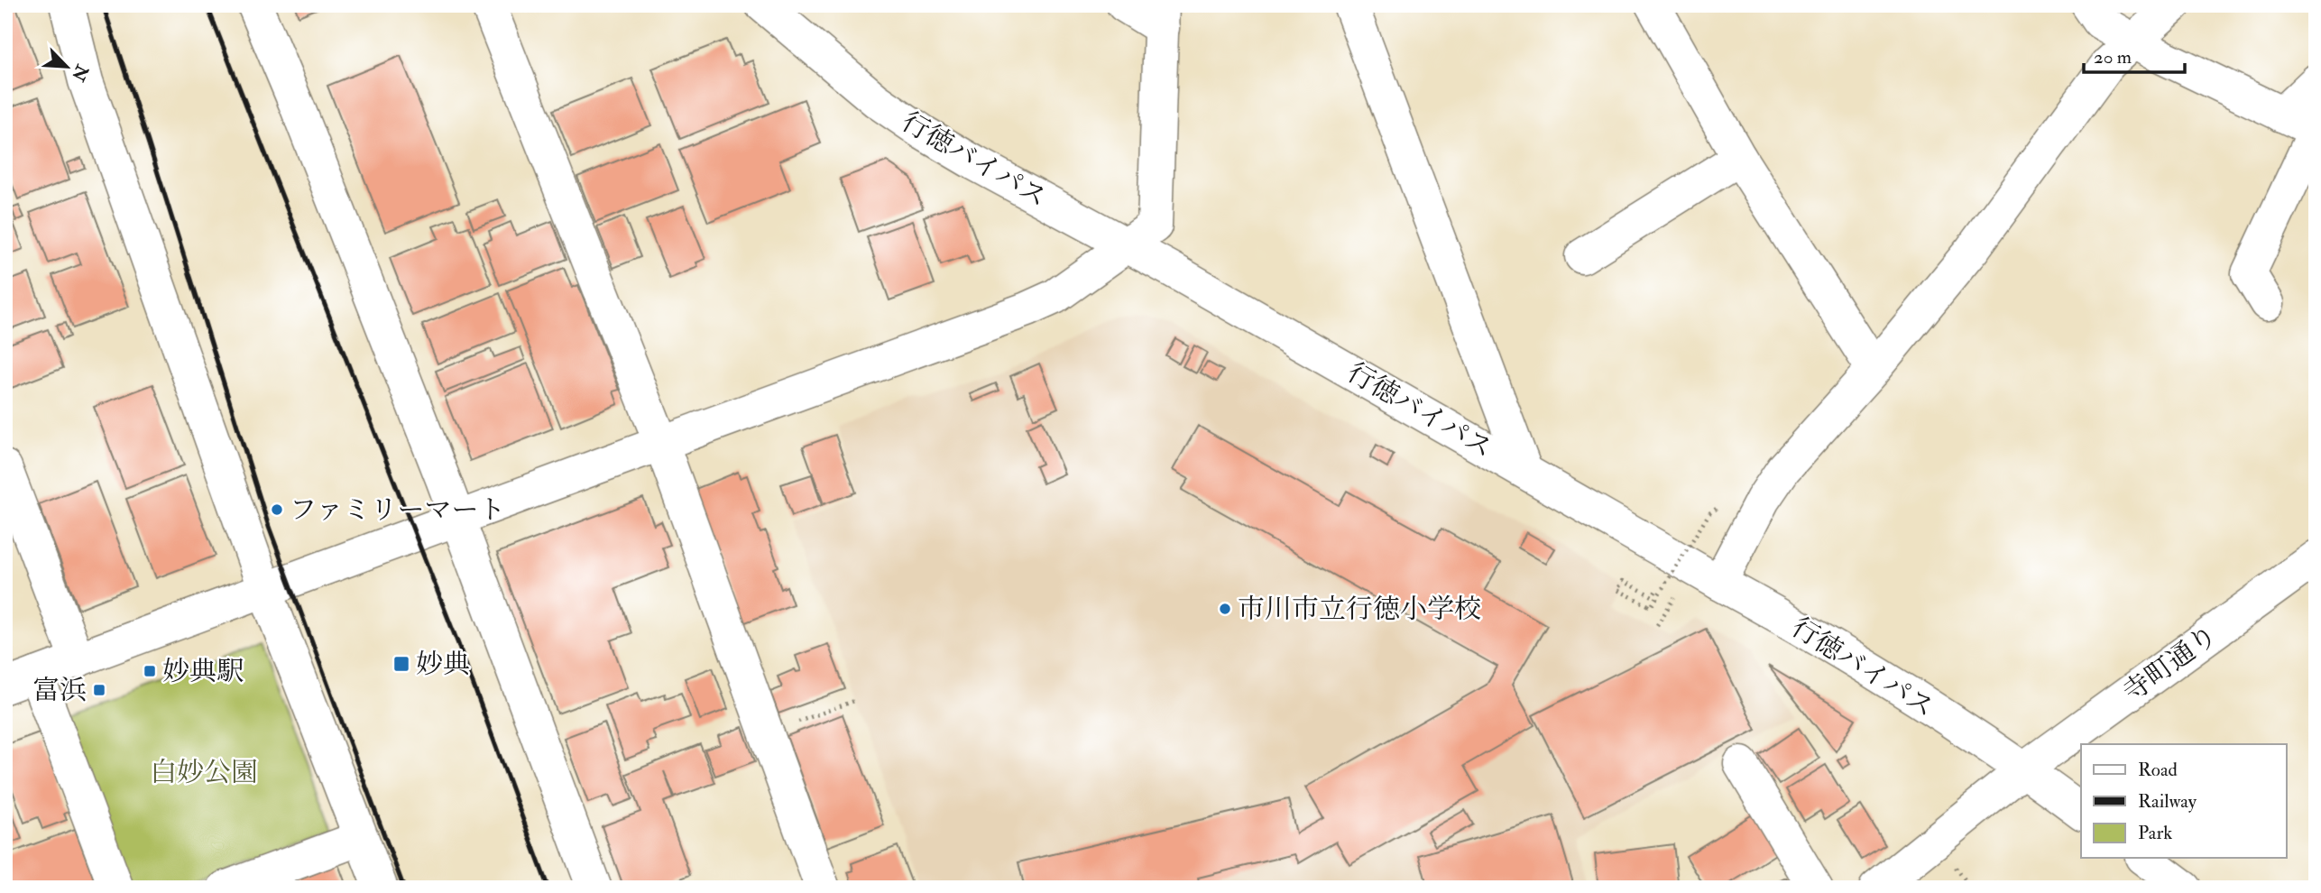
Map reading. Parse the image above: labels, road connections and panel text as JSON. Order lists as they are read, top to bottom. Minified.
{"streets":{"street":["行徳バイパス","寺町通り"]},"crossings":[["行徳バイパス","寺町通り"]],"parks":["白妙公園"],"places":{"other":["ファミリーマート","市川市立行徳小学校"],"transit":["妙典","妙典駅","富浜"]},"legend":["Road","Railway","Park"],"scale_bar":"20 m","north":"bottom right"}
